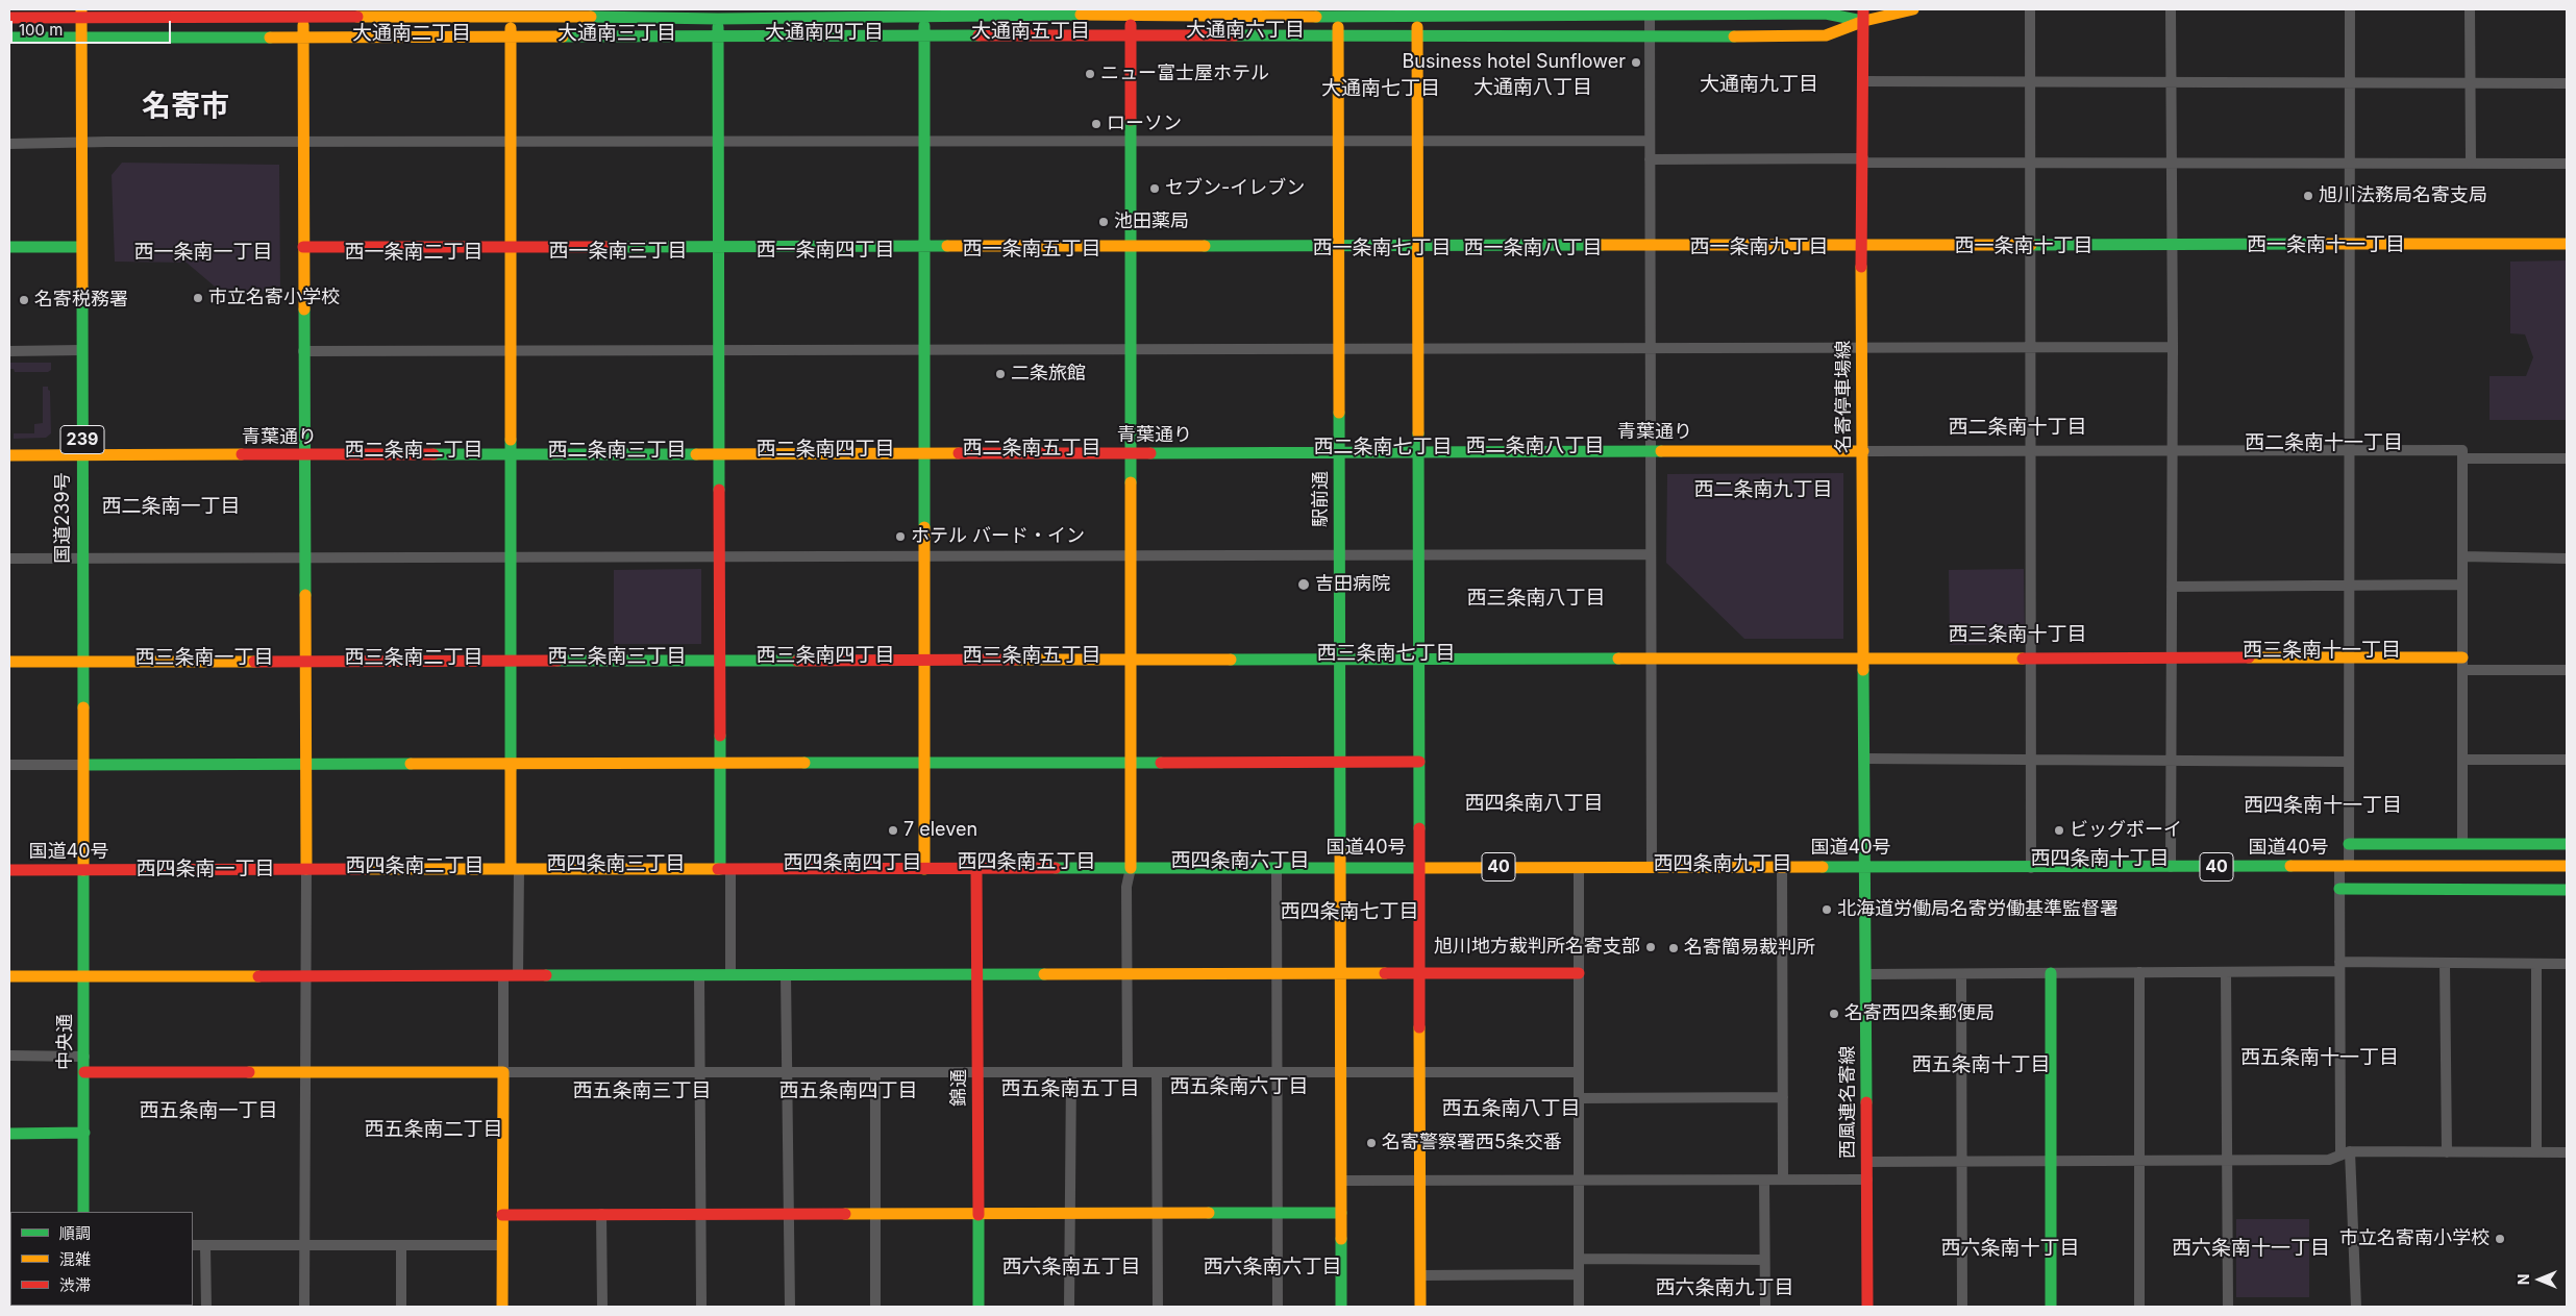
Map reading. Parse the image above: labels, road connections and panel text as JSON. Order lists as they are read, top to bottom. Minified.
{"streets":{"main road":["名寄停車場線","青葉通り","239","駅前通","国道239号","国道40号","40","中央通","錦通","西風連名寄線"]},"crossings":[["名寄停車場線","青葉通り"],["名寄停車場線","国道40号"],["名寄停車場線","西風連名寄線"],["青葉通り","駅前通"],["青葉通り","国道239号"],["駅前通","国道40号"],["国道239号","国道40号"],["国道239号","中央通"],["国道40号","中央通"],["国道40号","錦通"],["国道40号","西風連名寄線"]],"districts":["大通南六丁目","大通南五丁目","大通南四丁目","大通南二丁目","大通南三丁目","大通南九丁目","大通南八丁目","大通南七丁目","名寄市","西一条南十一丁目","西一条南十丁目","西一条南九丁目","西一条南七丁目","西一条南八丁目","西一条南五丁目","西一条南四丁目","西一条南三丁目","西一条南一丁目","西一条南二丁目","西二条南十丁目","西二条南十一丁目","西二条南八丁目","西二条南七丁目","西二条南五丁目","西二条南四丁目","西二条南二丁目","西二条南三丁目","西二条南九丁目","西二条南一丁目","西三条南八丁目","西三条南十丁目","西三条南十一丁目","西三条南七丁目","西三条南四丁目","西三条南五丁目","西三条南三丁目","西三条南一丁目","西三条南二丁目","西四条南八丁目","西四条南十一丁目","西四条南十丁目","西四条南六丁目","西四条南五丁目","西四条南四丁目","西四条南三丁目","西四条南九丁目","西四条南二丁目","西四条南一丁目","西四条南七丁目","西五条南十一丁目","西五条南十丁目","西五条南六丁目","西五条南五丁目","西五条南三丁目","西五条南四丁目","西五条南八丁目","西五条南一丁目","西五条南二丁目","西六条南十丁目","西六条南十一丁目","西六条南五丁目","西六条南六丁目","西六条南九丁目"],"places":["Business hotel Sunflower","ニュー富士屋ホテル","ローソン","セブン-イレブン","旭川法務局名寄支局","池田薬局","市立名寄小学校","名寄税務署","二条旅館","ホテル バード・イン","吉田病院","7 eleven","ビッグボーイ","北海道労働局名寄労働基準監督署","旭川地方裁判所名寄支部","名寄簡易裁判所","名寄西四条郵便局","名寄警察署西5条交番","市立名寄南小学校"],"legend":["順調","混雑","渋滞"],"scale_bar":"100 m","north":"left"}
